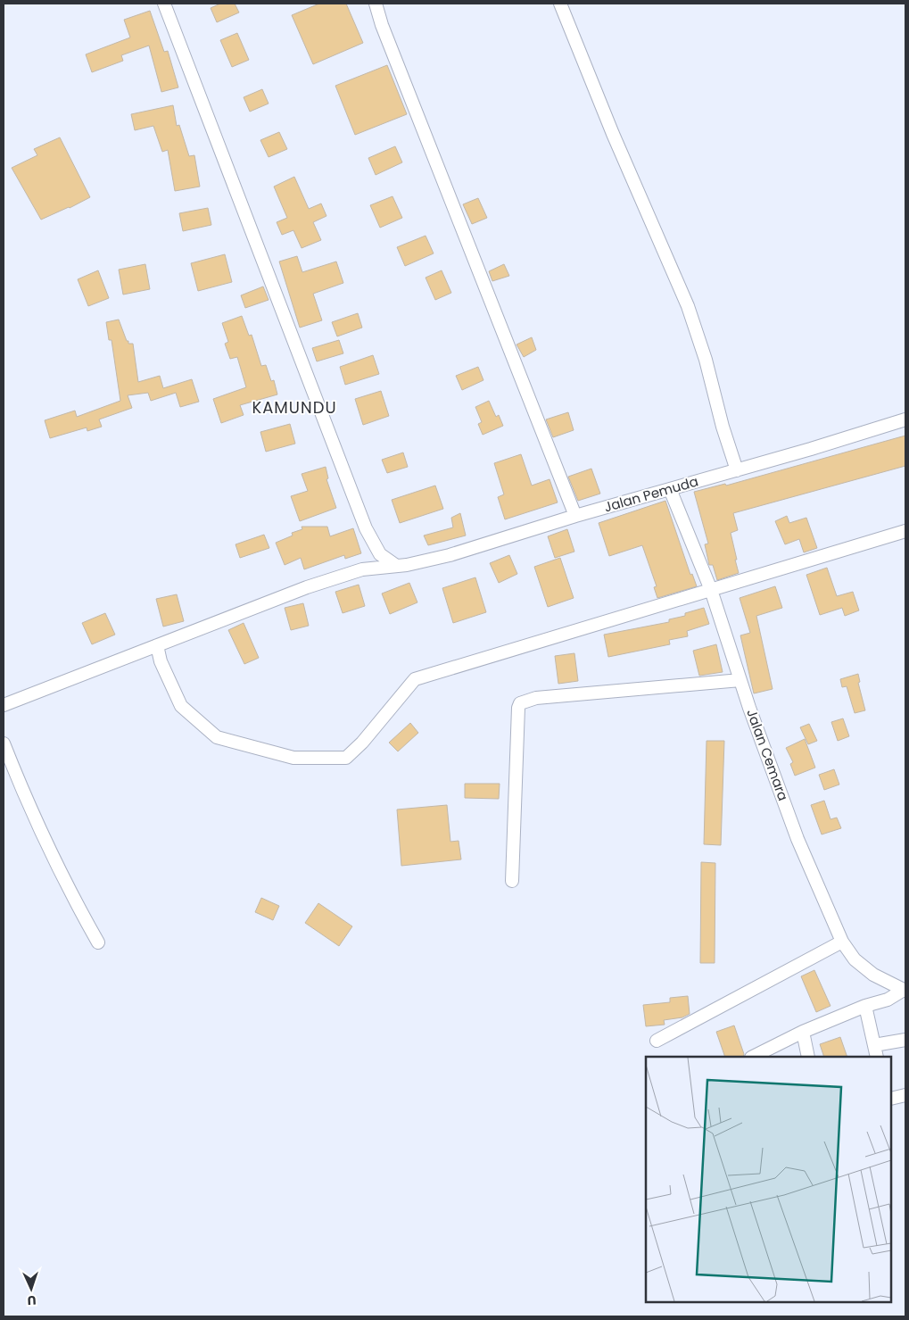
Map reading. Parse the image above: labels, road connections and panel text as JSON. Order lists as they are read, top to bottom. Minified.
{"streets":{"street":["Jalan Pemuda","Jalan Cemara"]},"crossings":[["Jalan Pemuda","Jalan Cemara"]],"districts":["KAMUNDU"],"north":"bottom"}
